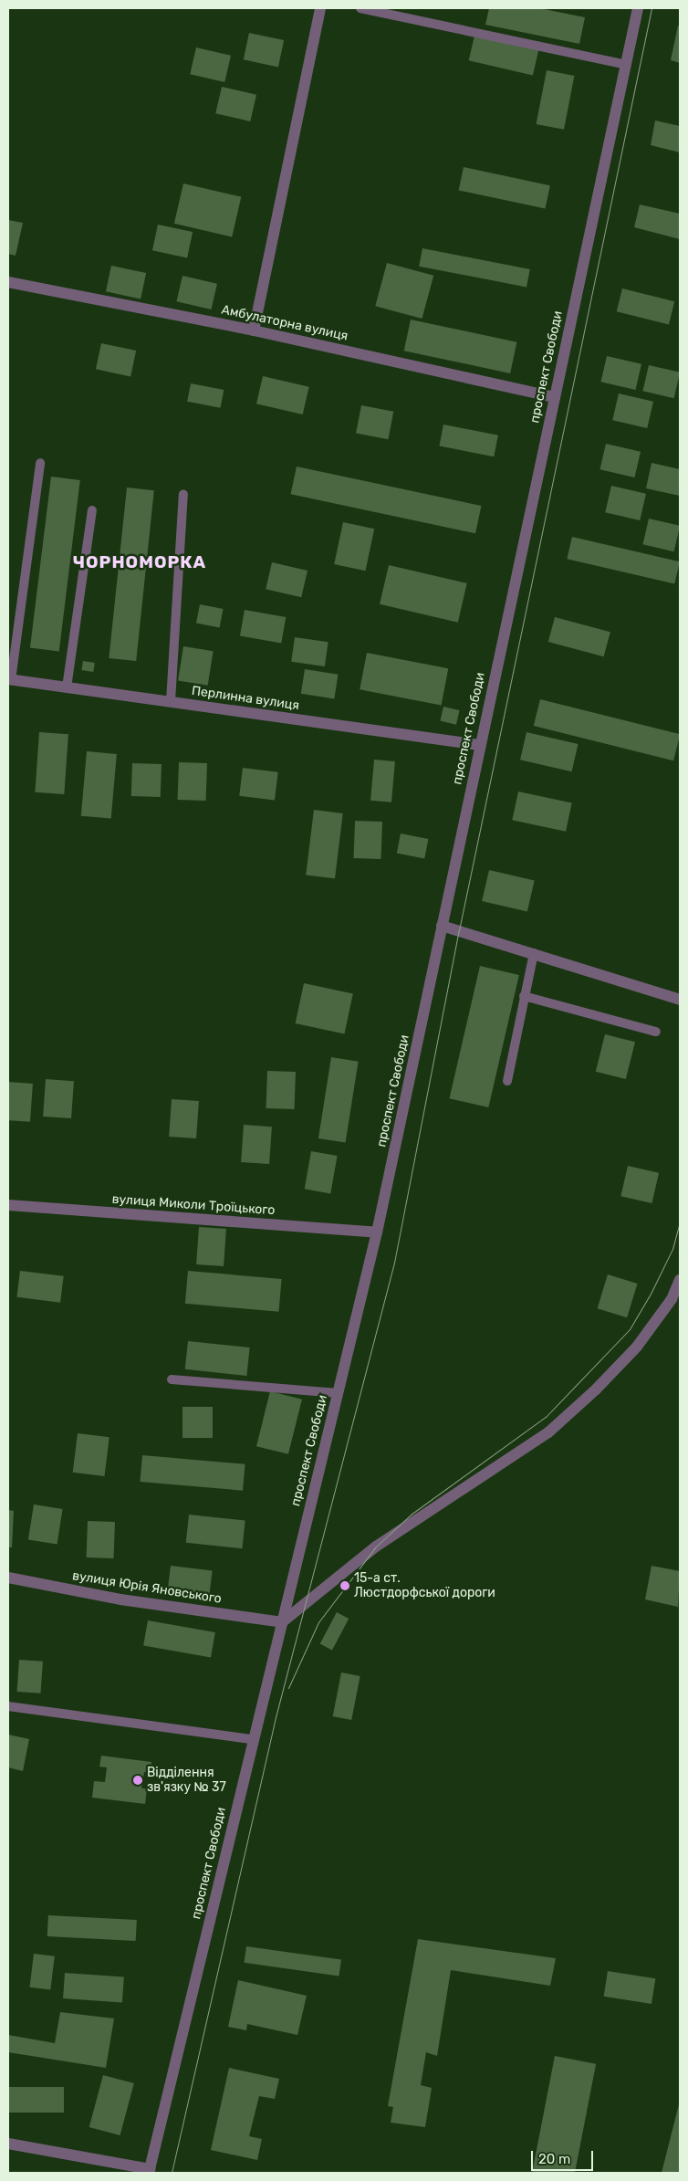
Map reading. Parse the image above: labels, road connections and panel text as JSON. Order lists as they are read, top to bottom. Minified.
{"streets":{"street":["Амбулаторна вулиця","проспект Свободи","Перлинна вулиця","вулиця Миколи Троїцького","вулиця Юрія Яновського"]},"crossings":[["Амбулаторна вулиця","проспект Свободи"],["проспект Свободи","Перлинна вулиця"],["проспект Свободи","вулиця Миколи Троїцького"],["проспект Свободи","вулиця Юрія Яновського"]],"districts":["ЧОРНОМОРКА"],"places":["15-а ст. Люстдорфської дороги","Відділення зв'язку № 37"],"scale_bar":"20 m"}
